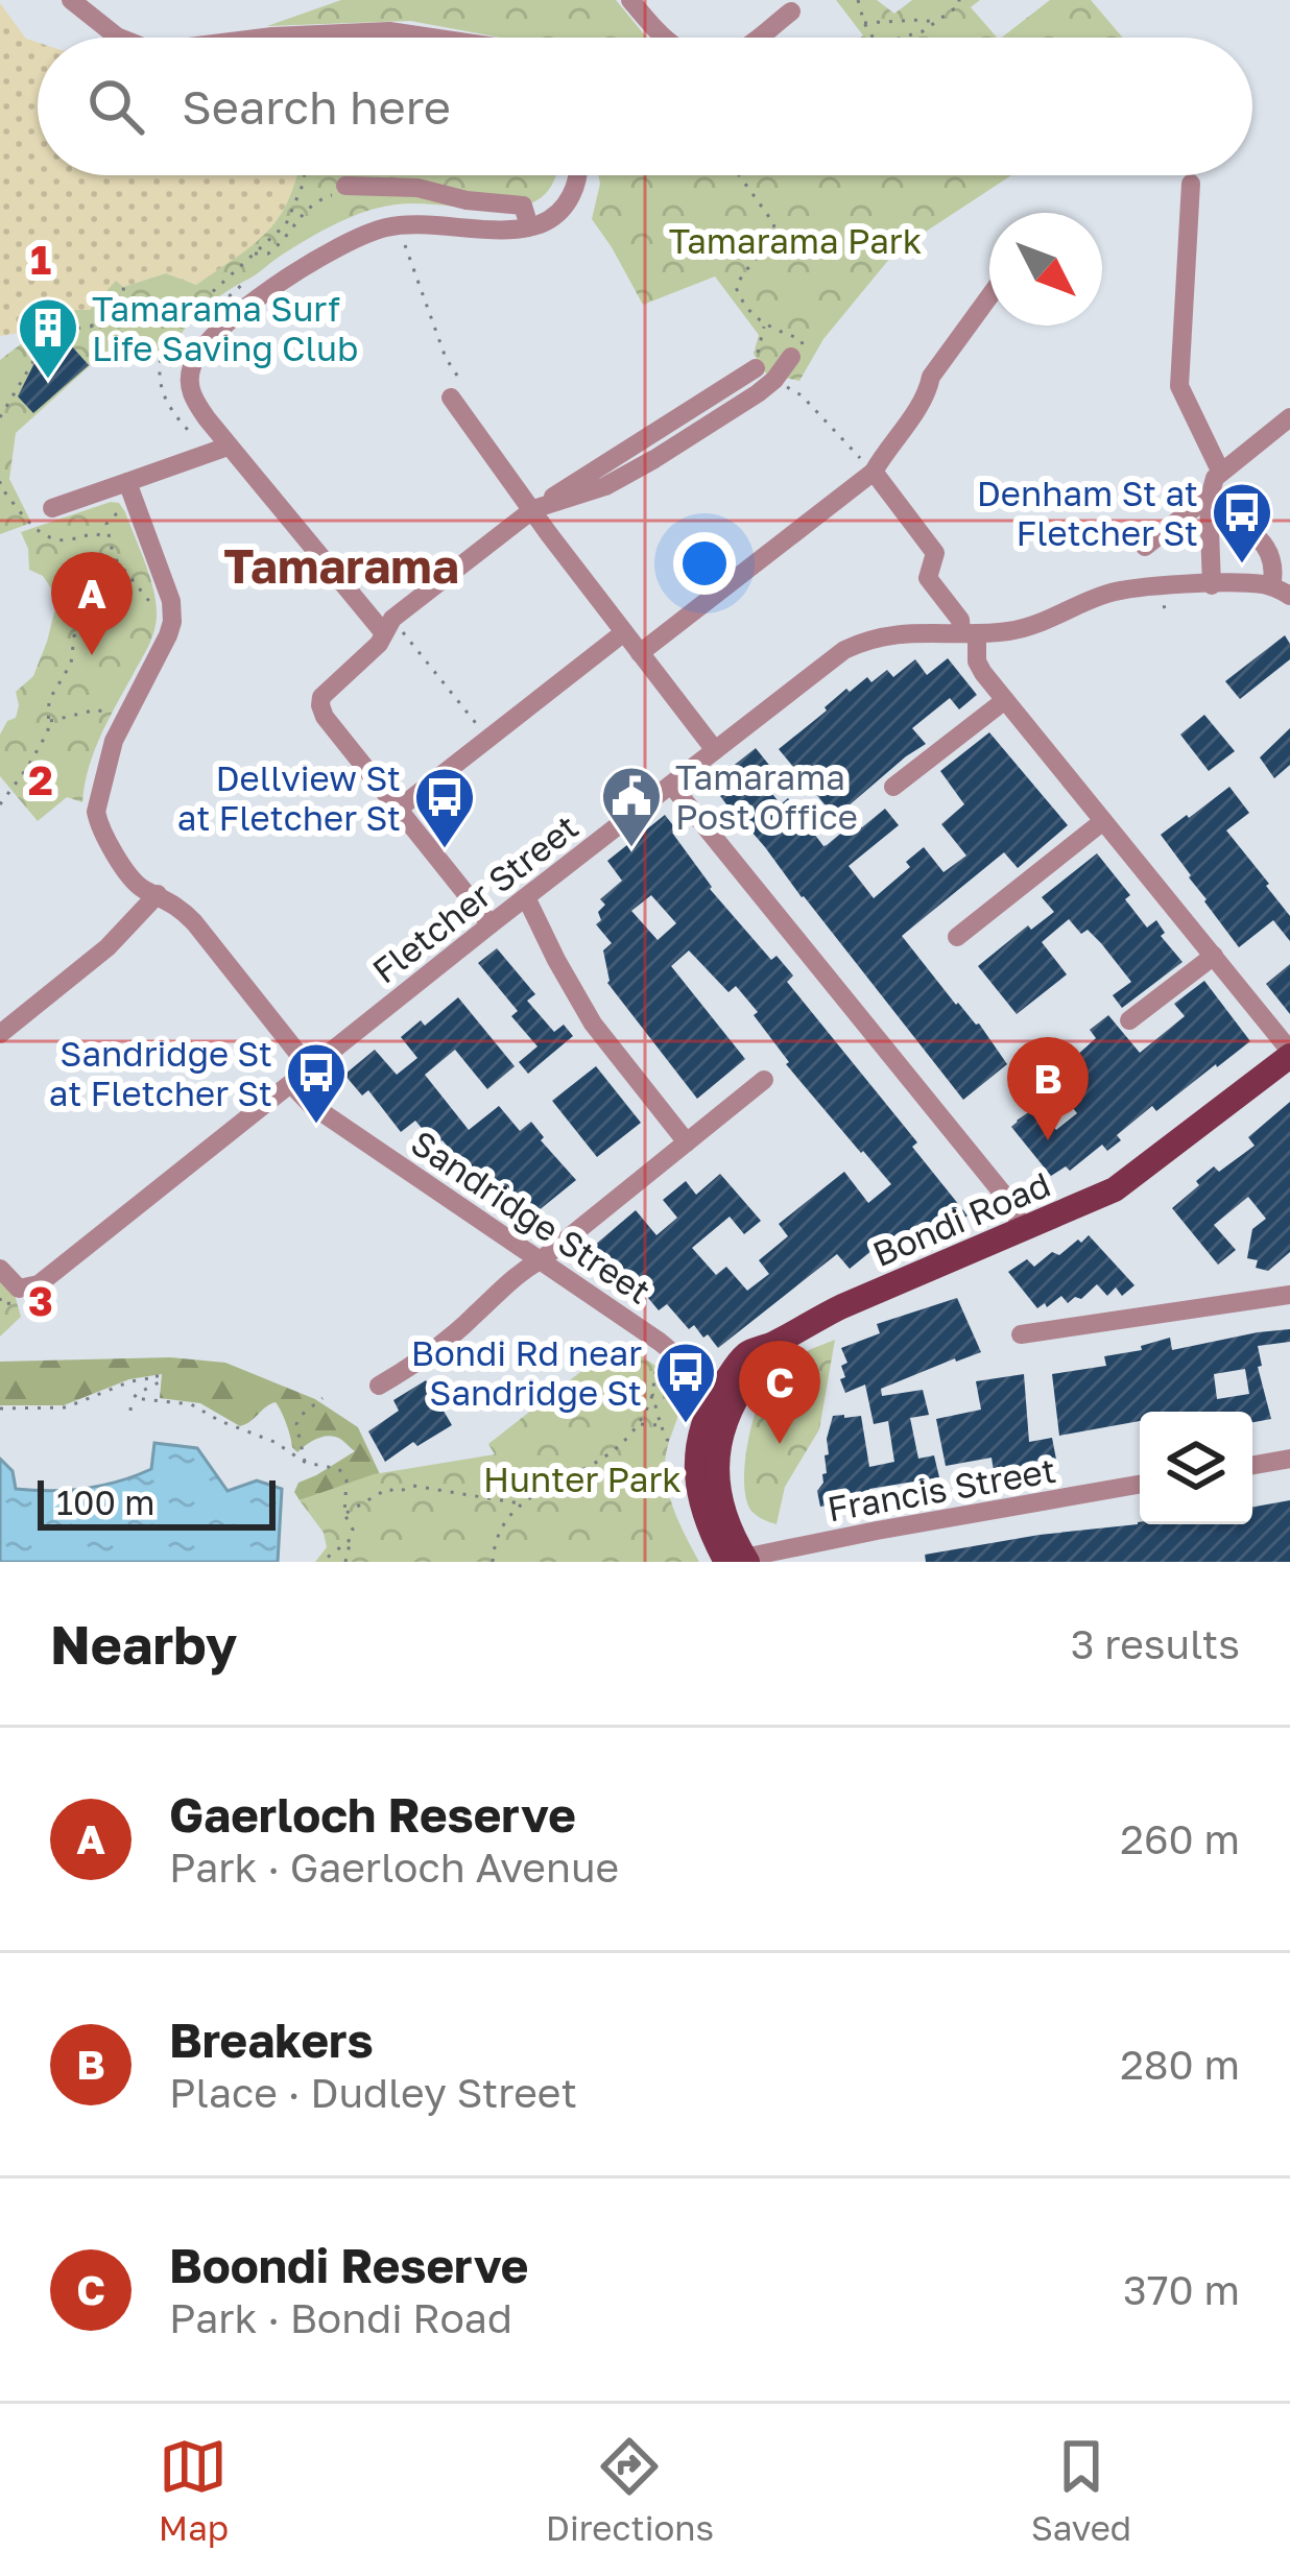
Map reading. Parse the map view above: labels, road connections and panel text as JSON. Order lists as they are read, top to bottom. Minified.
{"streets":{"main road":["Bondi Road"],"street":["Fletcher Street","Sandridge Street","Francis Street"]},"crossings":[["Fletcher Street","Sandridge Street"],["Sandridge Street","Bondi Road"],["Bondi Road","Francis Street"]],"districts":["Tamarama"],"parks":["Tamarama Park","Hunter Park"],"places":{"building":["Tamarama Surf Life Saving Club"],"bus stop":["Denham St at Fletcher St","Dellview St at Fletcher St","Sandridge St at Fletcher St","Bondi Rd near Sandridge St"],"public building":["Tamarama Post Office"]},"scale_bar":"100 m","north":"bottom right","page":{"search":"Search here","pins":["A","B","C"],"scale":"100 m","heading":["Nearby","3 results"],"list":[{"mark":"A","name":"Gaerloch Reserve","note":"Park · Gaerloch Avenue","value":"260 m"},{"mark":"B","name":"Breakers","note":"Place · Dudley Street","value":"280 m"},{"mark":"C","name":"Boondi Reserve","note":"Park · Bondi Road","value":"370 m"}],"nav":["Map","Directions","Saved"]},"grid":{"rows":["1","2","3"]}}
